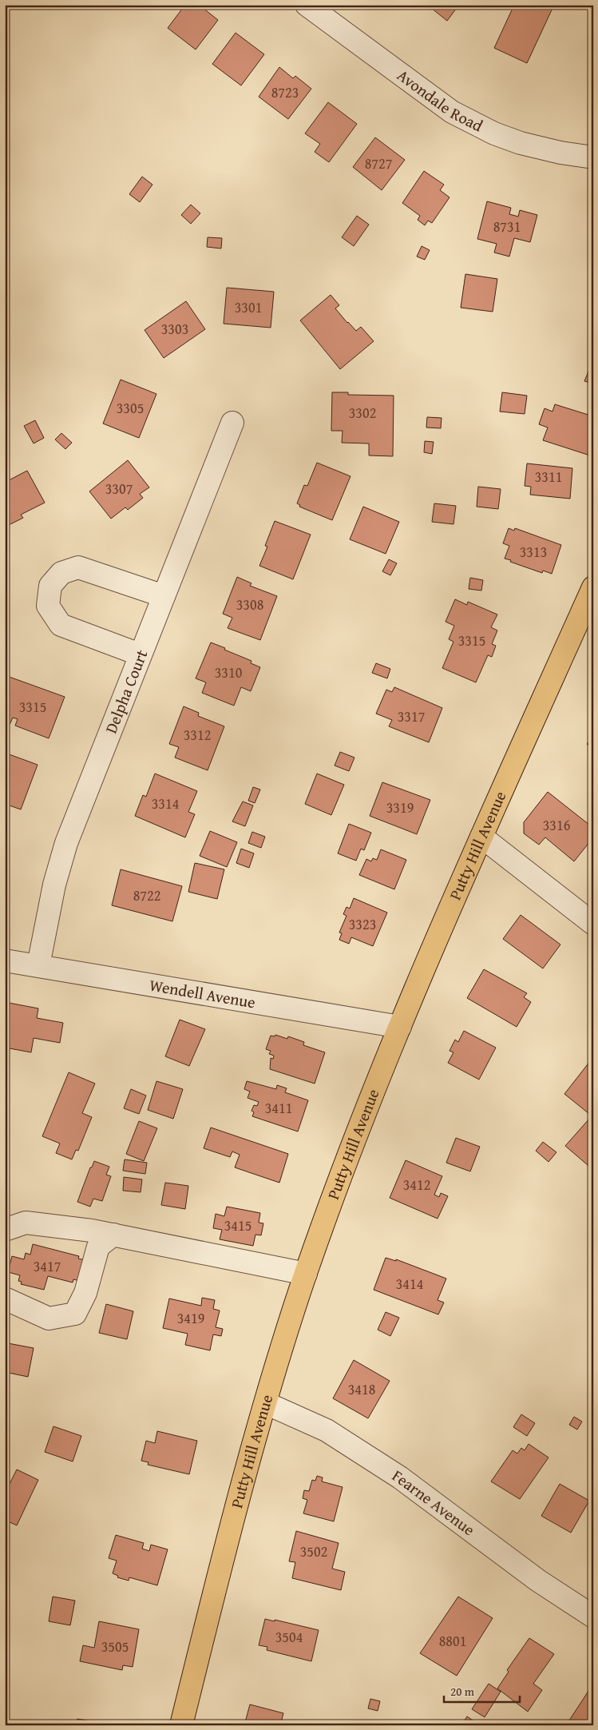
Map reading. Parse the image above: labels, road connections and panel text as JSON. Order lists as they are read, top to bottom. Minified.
{"streets":{"main road":["Putty Hill Avenue"],"street":["Avondale Road","Delpha Court","Wendell Avenue","Fearne Avenue"]},"crossings":[["Delpha Court","Wendell Avenue"],["Putty Hill Avenue","Wendell Avenue"],["Putty Hill Avenue","Fearne Avenue"]],"house_numbers":["8723","8727","8731","3301","3303","3305","3302","3311","3307","3313","3308","3315","3310","3315","3317","3312","3314","3319","3316","8722","3323","3411","3412","3415","3417","3414","3419","3418","3502","3504","8801","3505"],"scale_bar":"20 m"}
